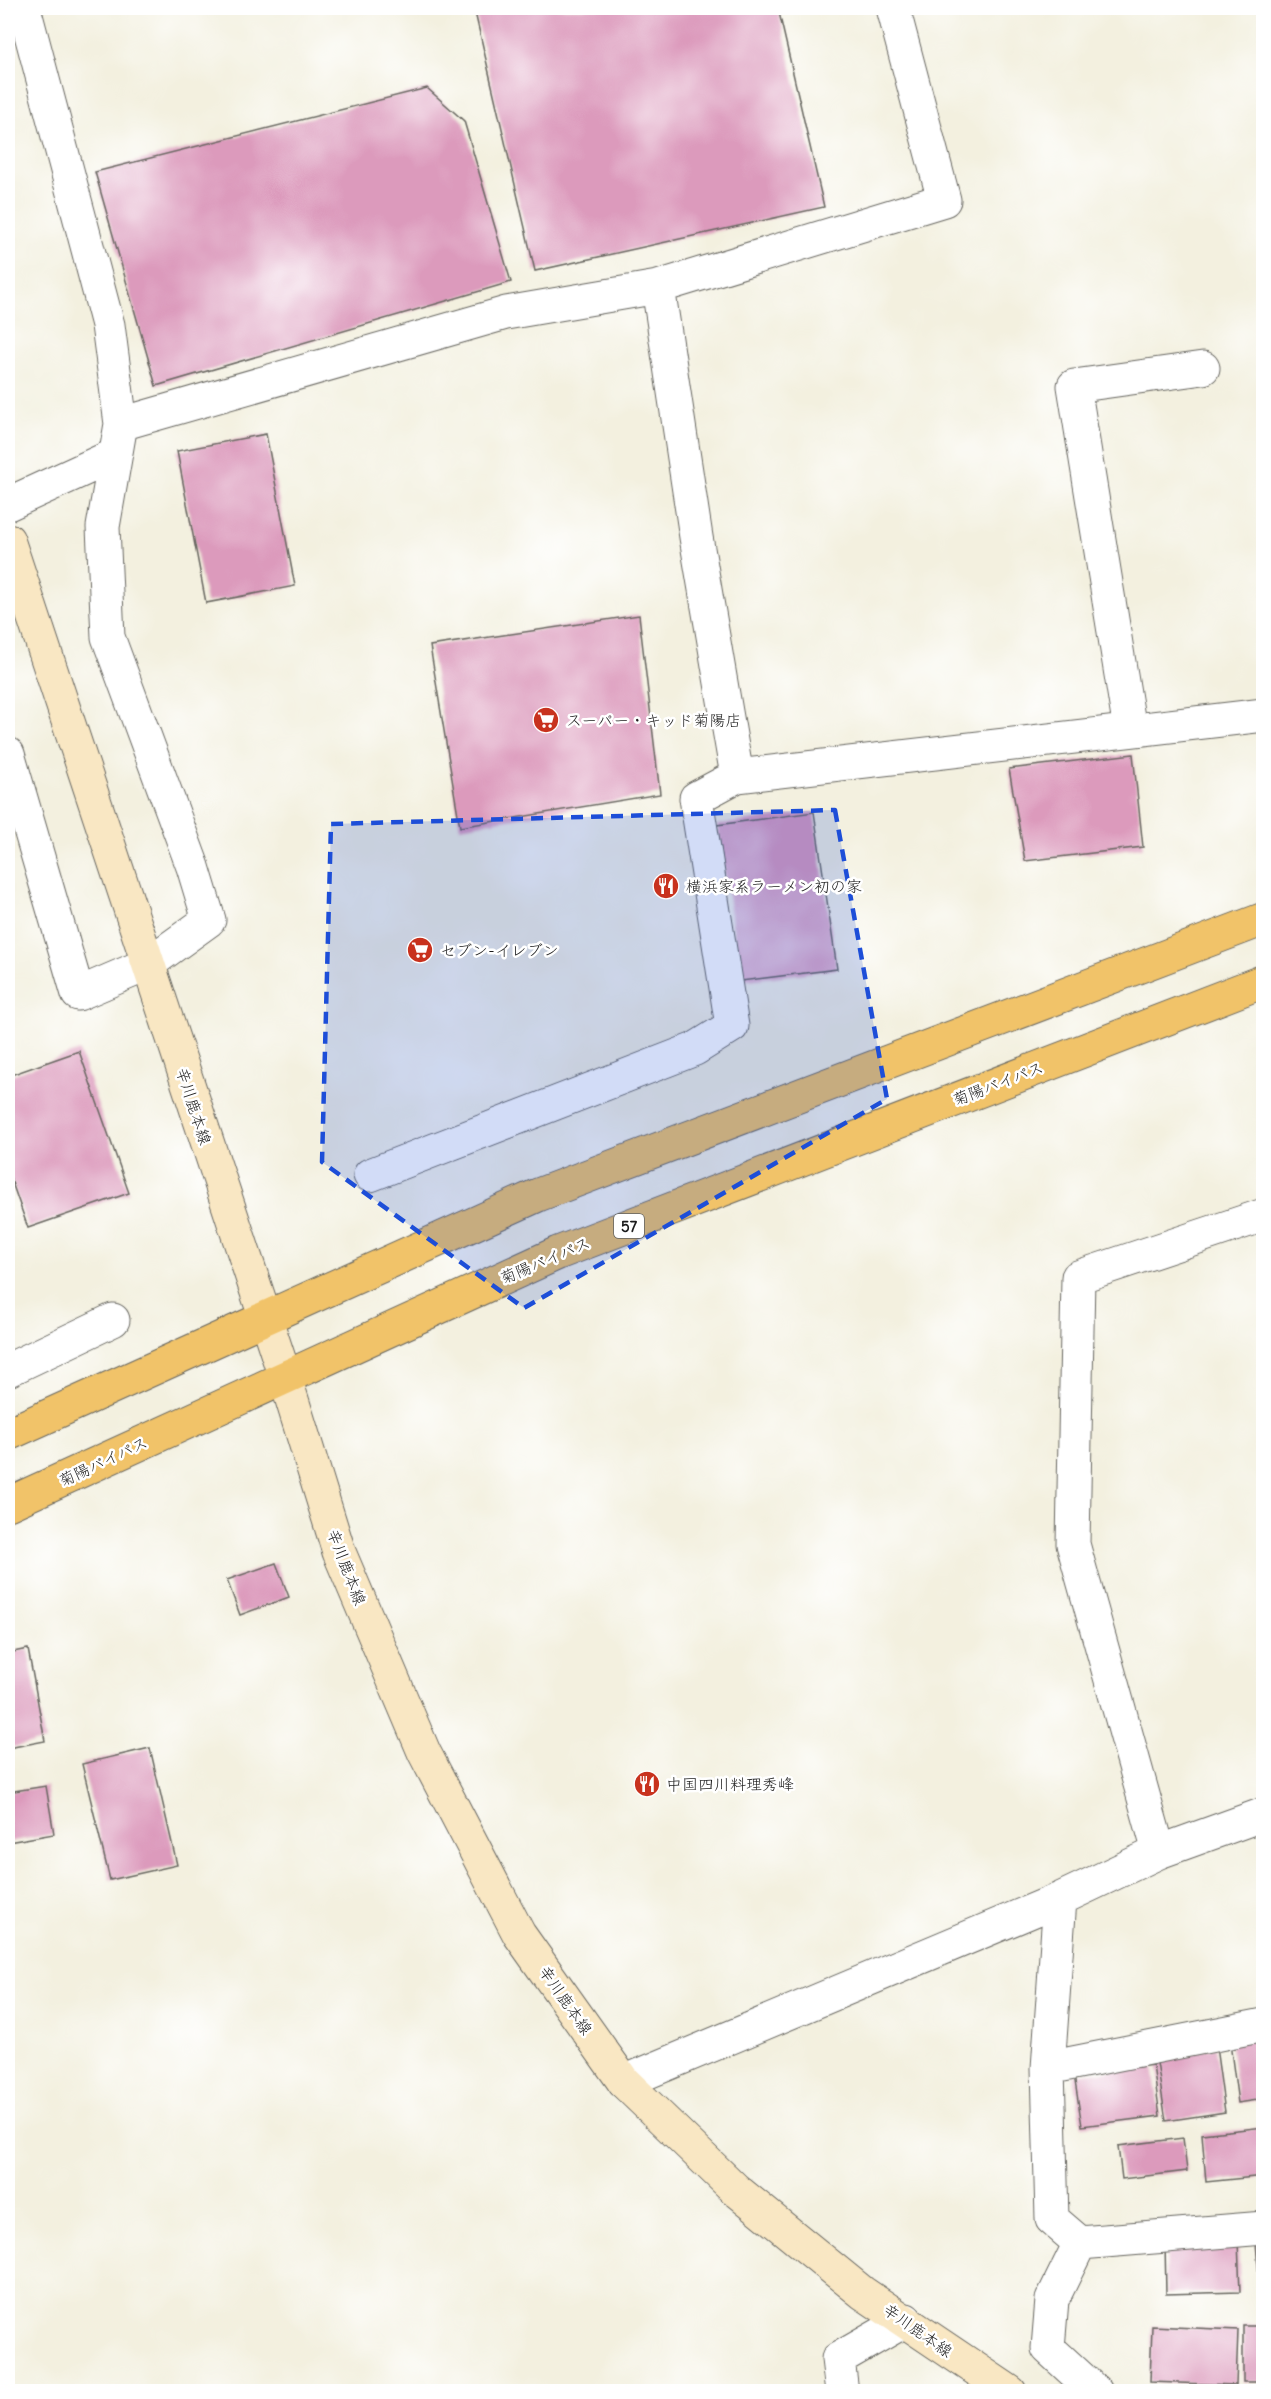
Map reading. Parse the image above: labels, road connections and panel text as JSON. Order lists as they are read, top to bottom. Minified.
{"streets":{"highway":["菊陽バイパス","57"],"main road":["辛川鹿本線"]},"crossings":[["菊陽バイパス","辛川鹿本線"]],"places":{"supermarket":["スーパー・キッド菊陽店","セブン-イレブン"],"restaurant":["横浜家系ラーメン初の家","中国四川料理秀峰"]}}
